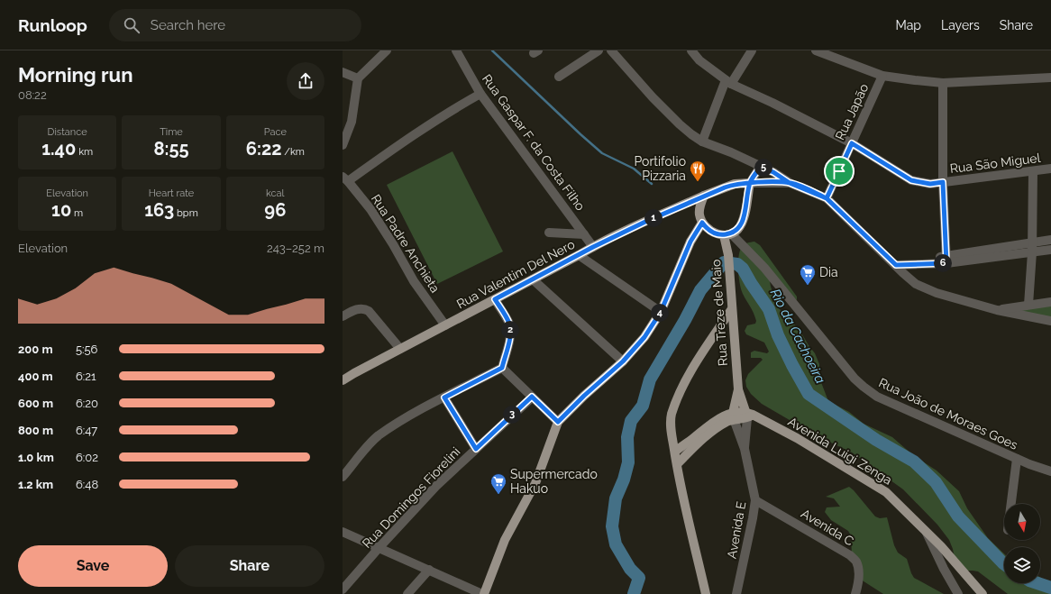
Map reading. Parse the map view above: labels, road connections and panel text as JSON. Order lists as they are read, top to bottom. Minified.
{"streets":{"main road":["Rua Valentim Del Nero","Rua Treze de Maio","Avenida Luigi Zenga"],"street":["Rua Japão","Rua Gaspar F. da Costa Filho","Rua São Miguel","Rua Padre Anchieta","Rua João de Moraes Goes","Rua Domingos Fiorelini","Avenida C","Avenida E"]},"crossings":[["Rua Japão","Rua São Miguel"],["Rua Gaspar F. da Costa Filho","Rua Valentim Del Nero"],["Rua Padre Anchieta","Rua Valentim Del Nero"],["Rua Treze de Maio","Rua João de Moraes Goes"],["Rua Treze de Maio","Avenida Luigi Zenga"],["Rua Treze de Maio","Avenida E"],["Avenida Luigi Zenga","Avenida E"],["Avenida C","Avenida E"]],"water":["Rio da Cachoeira"],"places":{"restaurant":["Portifolio Pizzaria"],"supermarket":["Dia","Supermercado Hakuo"]},"north":"bottom","page":{"header":"Runloop","search":"Search here","nav":["Map","Layers","Share"],"heading":["Morning run","08:22"],"stats":[["Distance","1.40 km"],["Time","8:55"],["Pace","6:22 /km"],["Elevation","10 m"],["Heart rate","163 bpm"],["kcal","96"]],"pins":["5","1","6","4","2","3"],"chart":["Elevation","243–252 m"],"list":[{"name":"200 m","note":"5:56"},{"name":"400 m","note":"6:21"},{"name":"600 m","note":"6:20"},{"name":"800 m","note":"6:47"},{"name":"1.0 km","note":"6:02"},{"name":"1.2 km","note":"6:48"}],"buttons":["Save","Share"]}}
